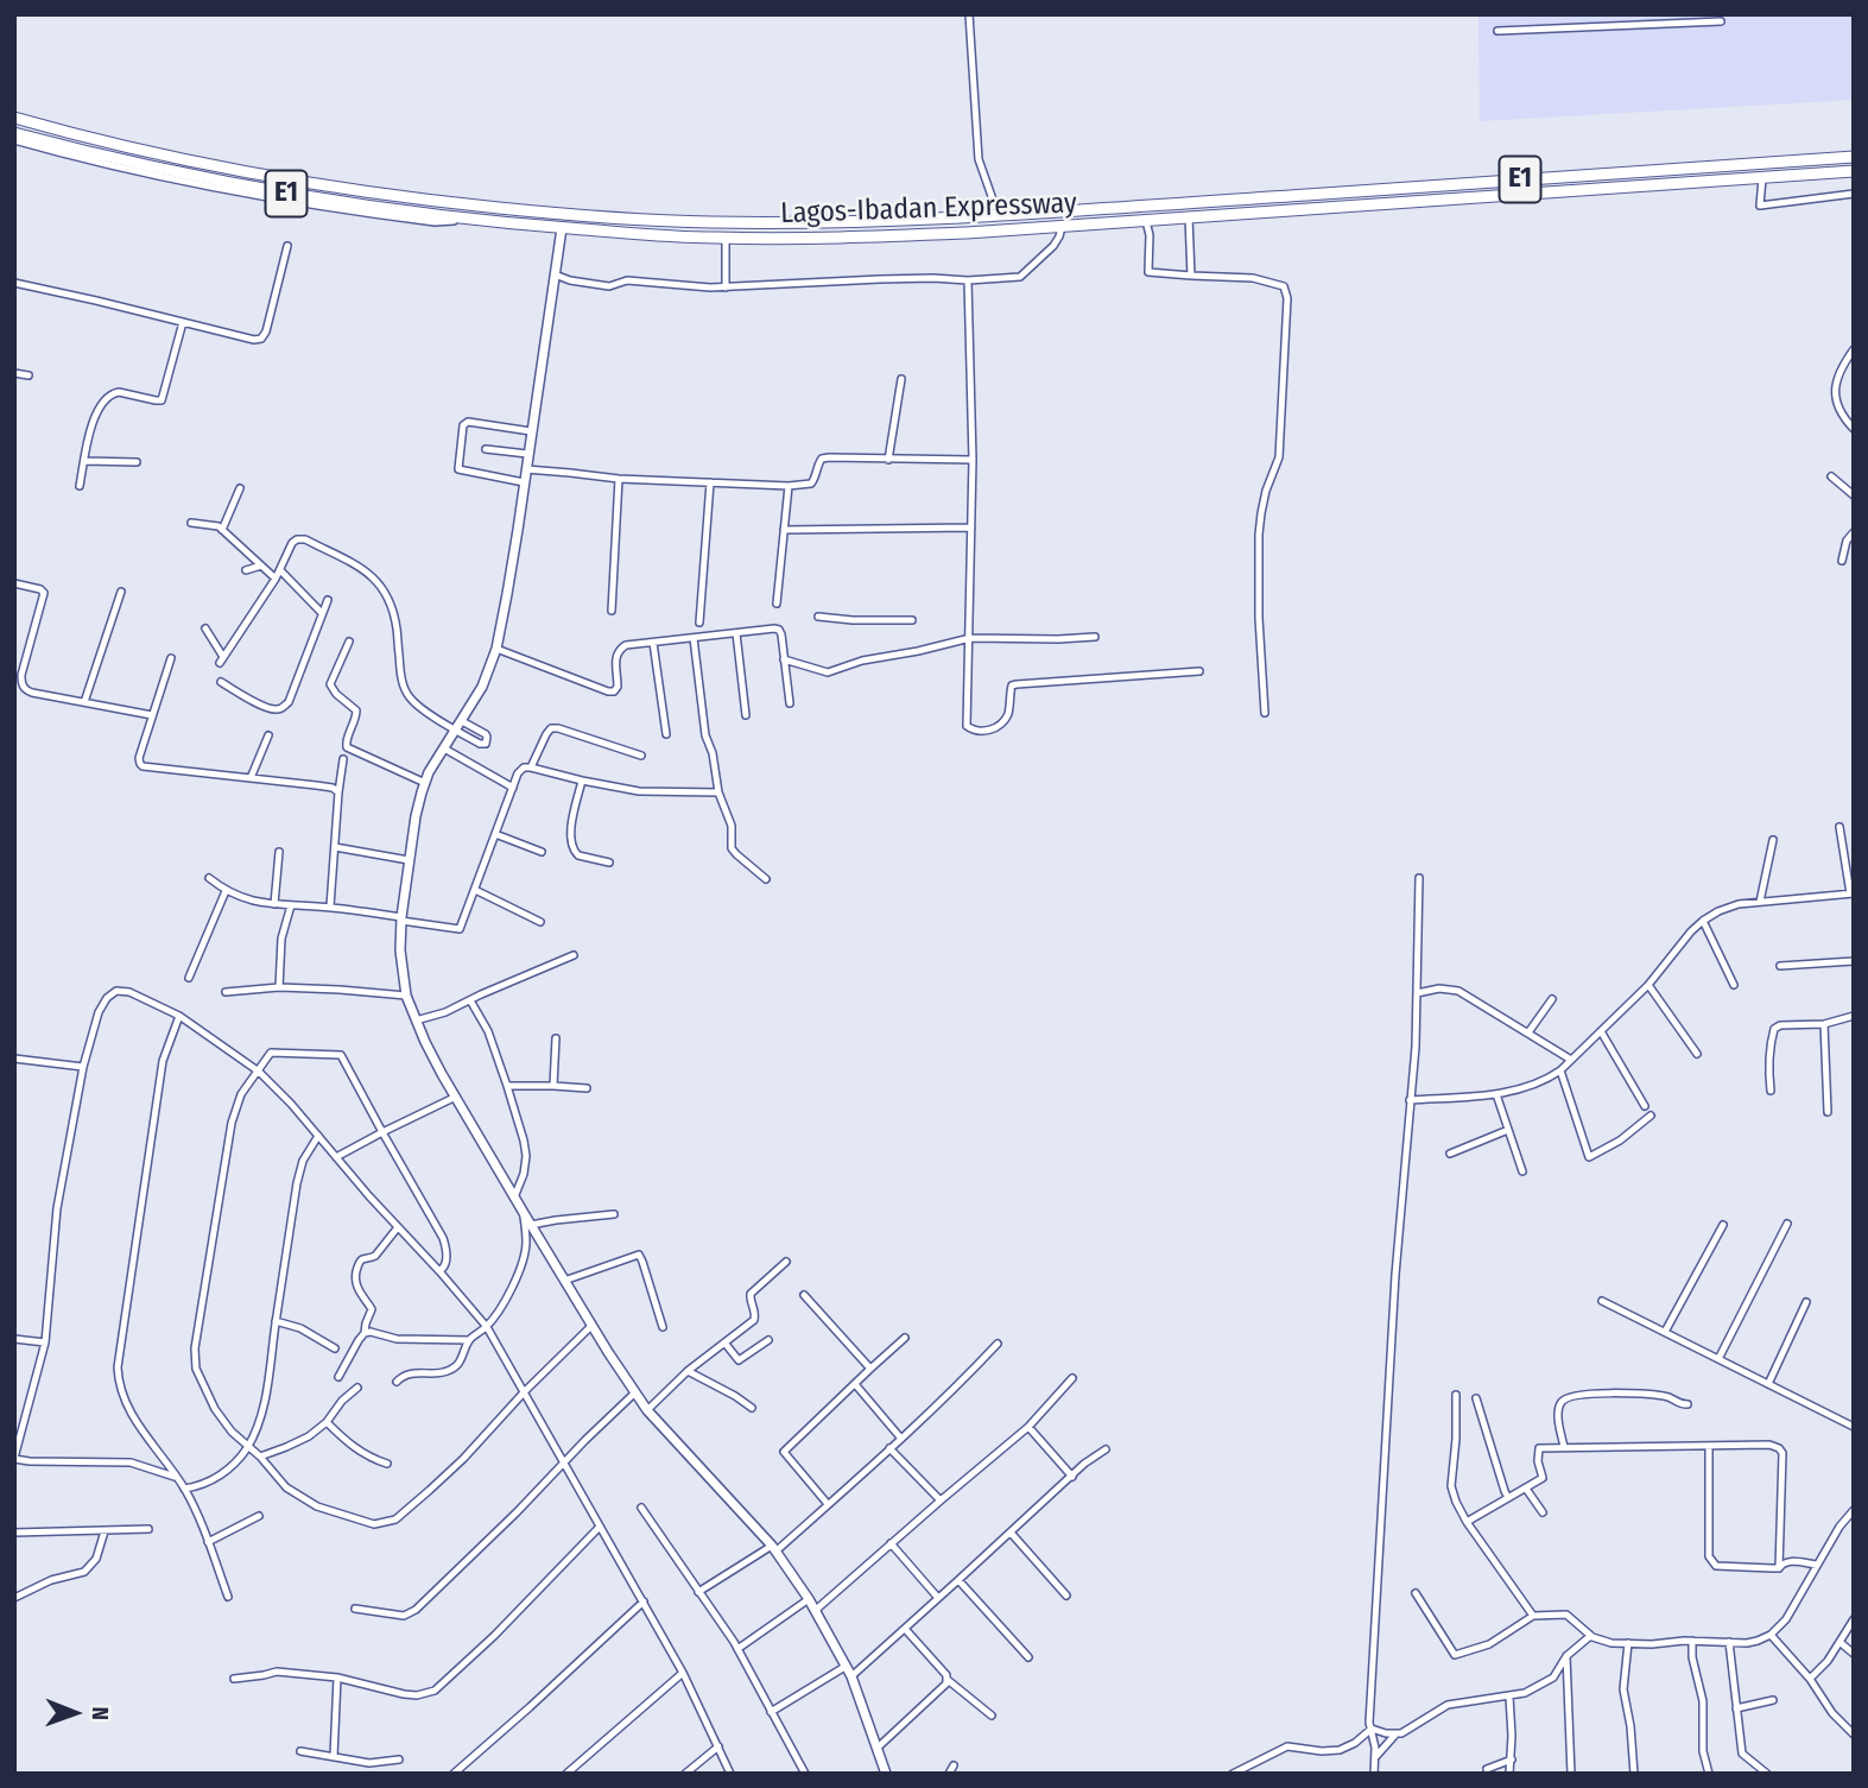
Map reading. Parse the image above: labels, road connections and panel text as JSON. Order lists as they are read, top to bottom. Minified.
{"streets":{"highway":["E1","Lagos-Ibadan Expressway"]},"north":"right"}
